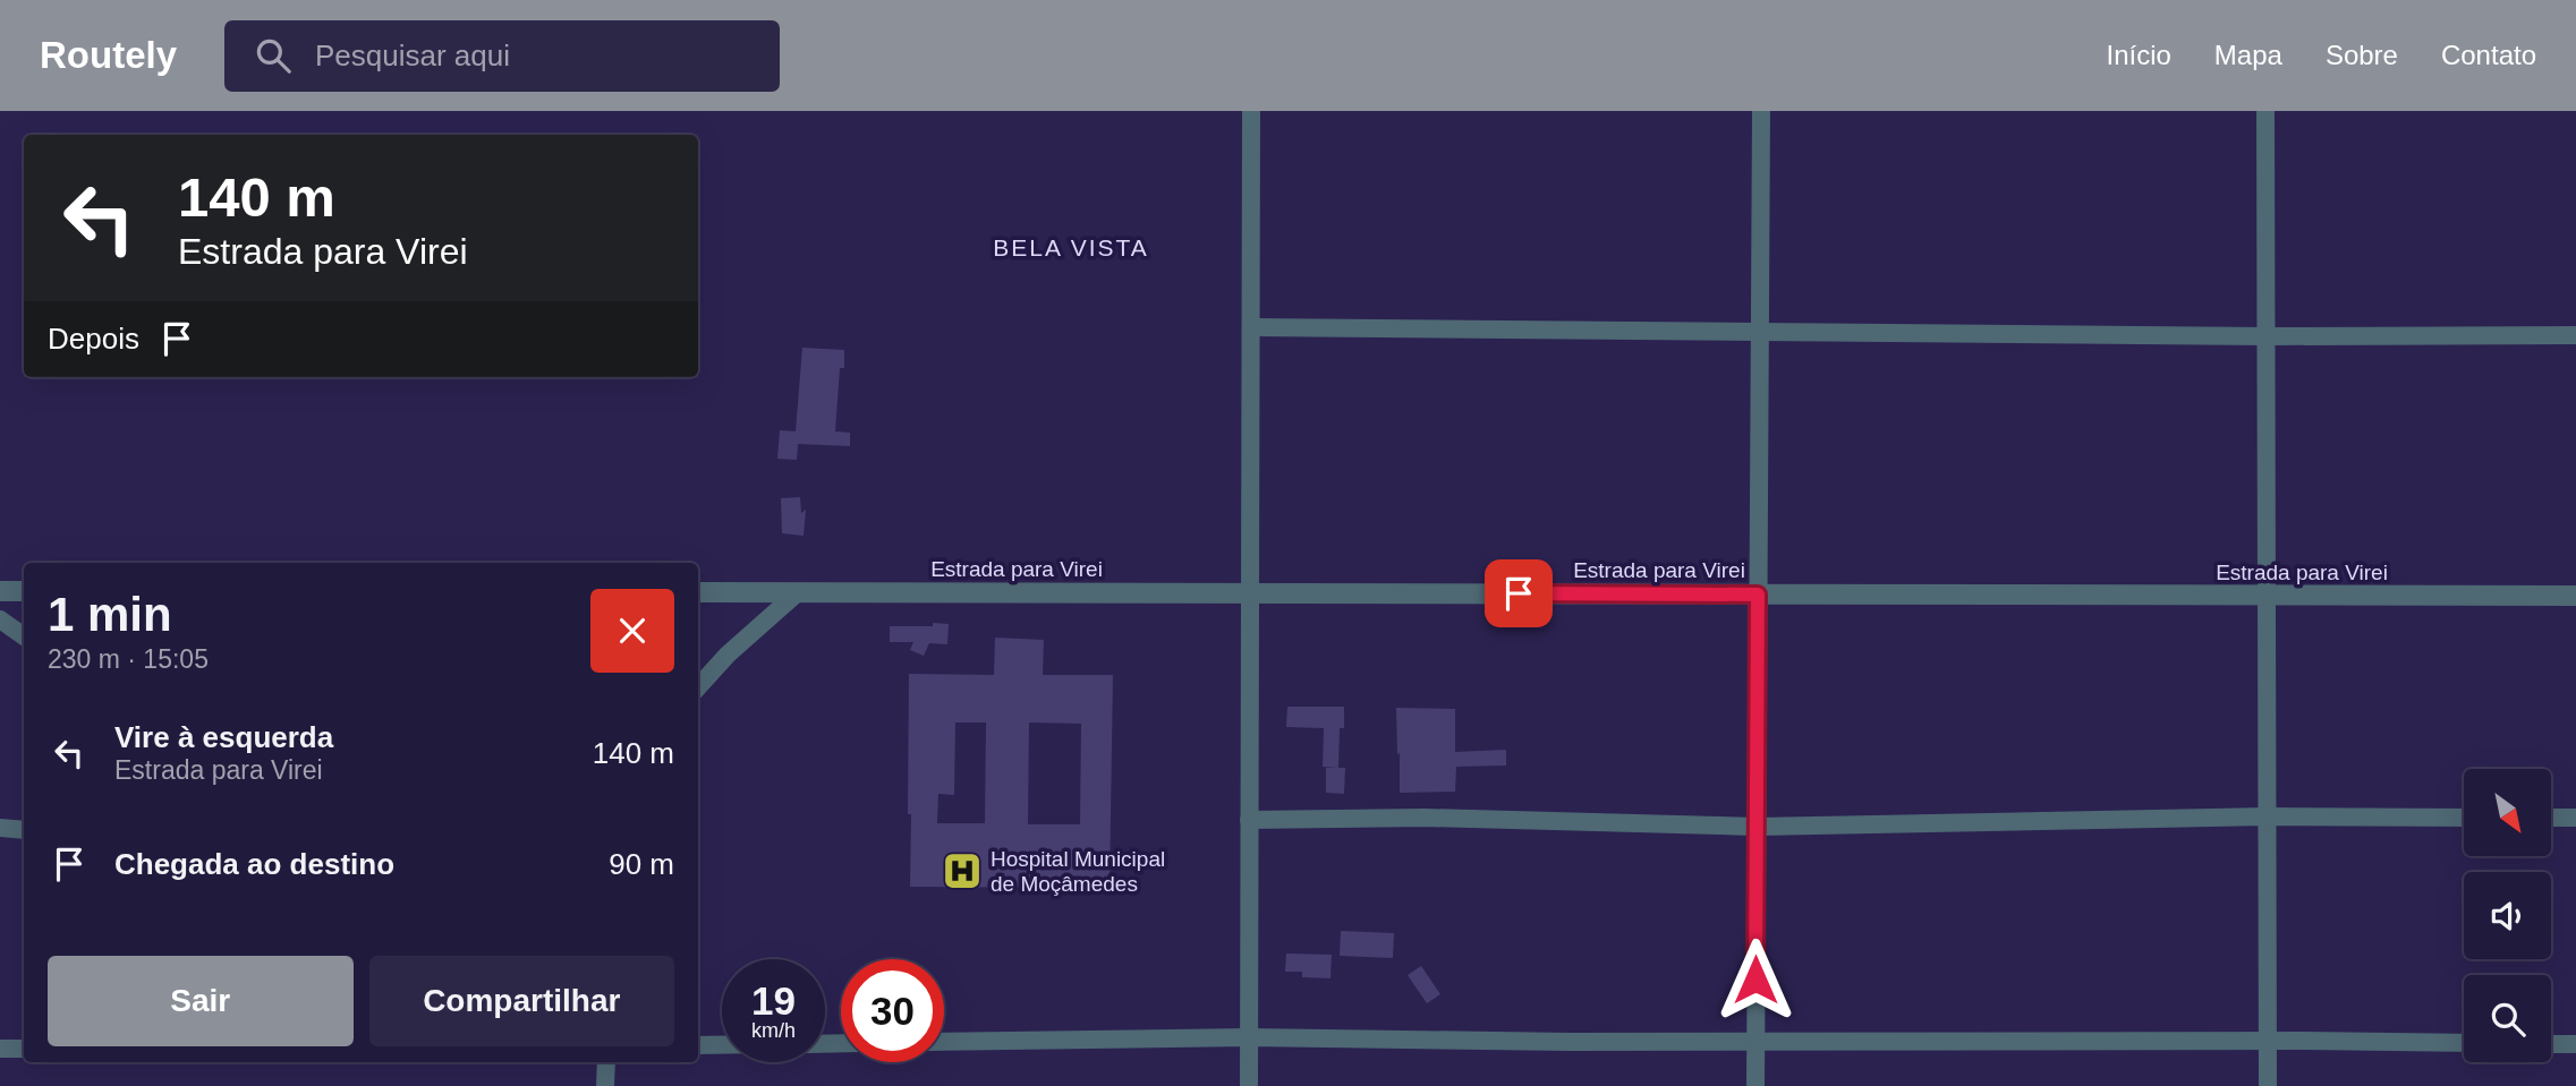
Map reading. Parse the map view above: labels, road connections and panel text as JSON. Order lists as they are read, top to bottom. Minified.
{"streets":{"street":["Estrada para Virei"]},"districts":["BELA VISTA"],"places":{"hospital":["Hospital Municipal de Moçâmedes"]},"north":"bottom right","page":{"header":"Routely","search":"Pesquisar aqui","nav":["Início","Mapa","Sobre","Contato"],"turn":["140 m","Estrada para Virei"],"then":"Depois","heading":["1 min","230 m · 15:05"],"list":[{"name":"Vire à esquerda","note":"Estrada para Virei","value":"140 m"},{"name":"Chegada ao destino","value":"90 m"}],"buttons":["Sair","Compartilhar"],"speed":"19 km/h","limit":"30"}}
